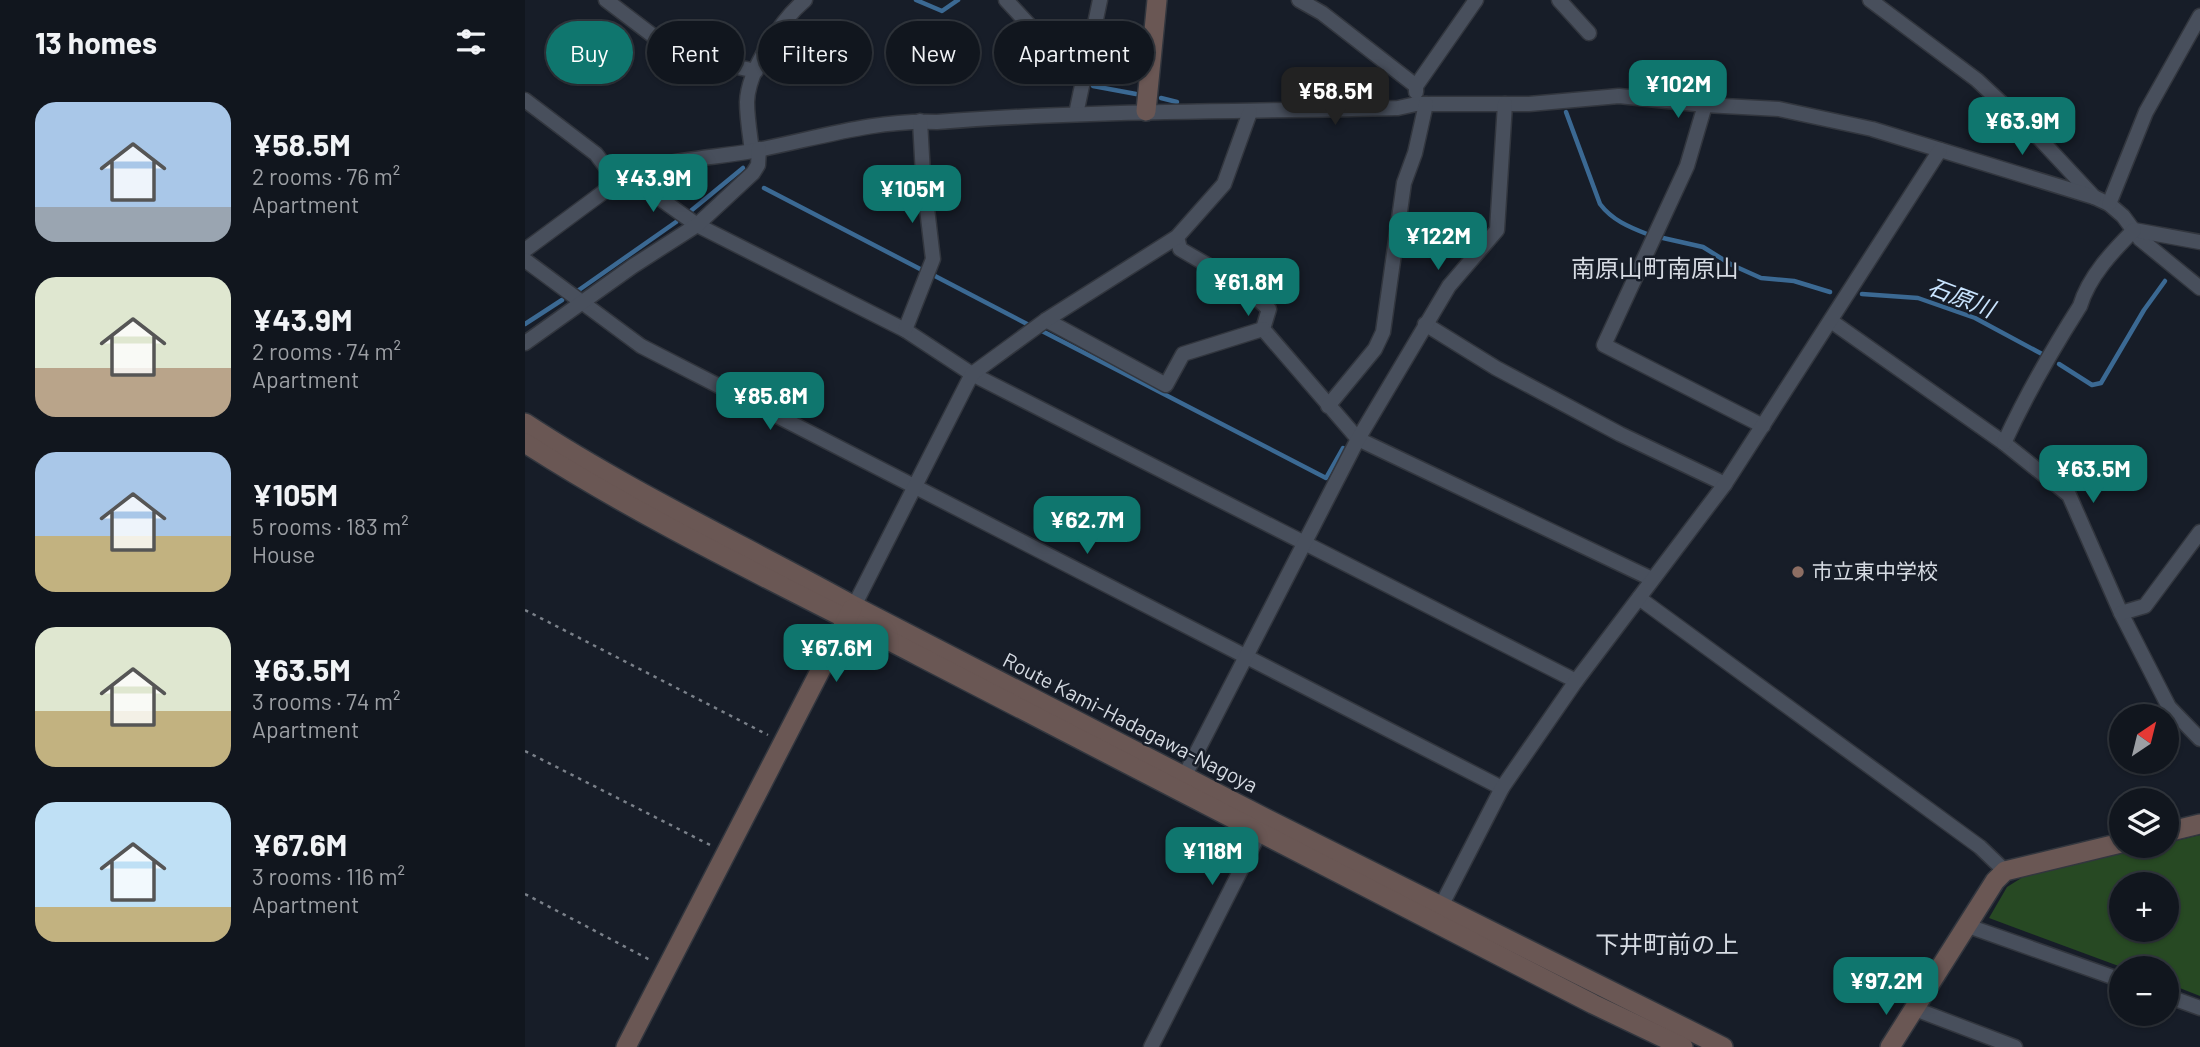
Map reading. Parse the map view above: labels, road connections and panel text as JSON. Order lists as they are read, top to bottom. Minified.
{"streets":{"main road":["Route Kami-Hadagawa-Nagoya"]},"districts":["南原山町南原山","下井町前の上"],"water":["石原川"],"places":["市立東中学校"],"north":"top right","page":{"heading":"13 homes","chip":["Buy","Rent","Filters","New","Apartment"],"price":["¥102M","¥58.5M","¥63.9M","¥43.9M","¥105M","¥122M","¥61.8M","¥85.8M","¥63.5M","¥62.7M","¥67.6M","¥118M","¥97.2M"],"list":[{"name":"¥58.5M","note":"2 rooms · 76 m² · Apartment"},{"name":"¥43.9M","note":"2 rooms · 74 m² · Apartment"},{"name":"¥105M","note":"5 rooms · 183 m² · House"},{"name":"¥63.5M","note":"3 rooms · 74 m² · Apartment"},{"name":"¥67.6M","note":"3 rooms · 116 m² · Apartment"}],"map_buttons":["+","−"]}}
